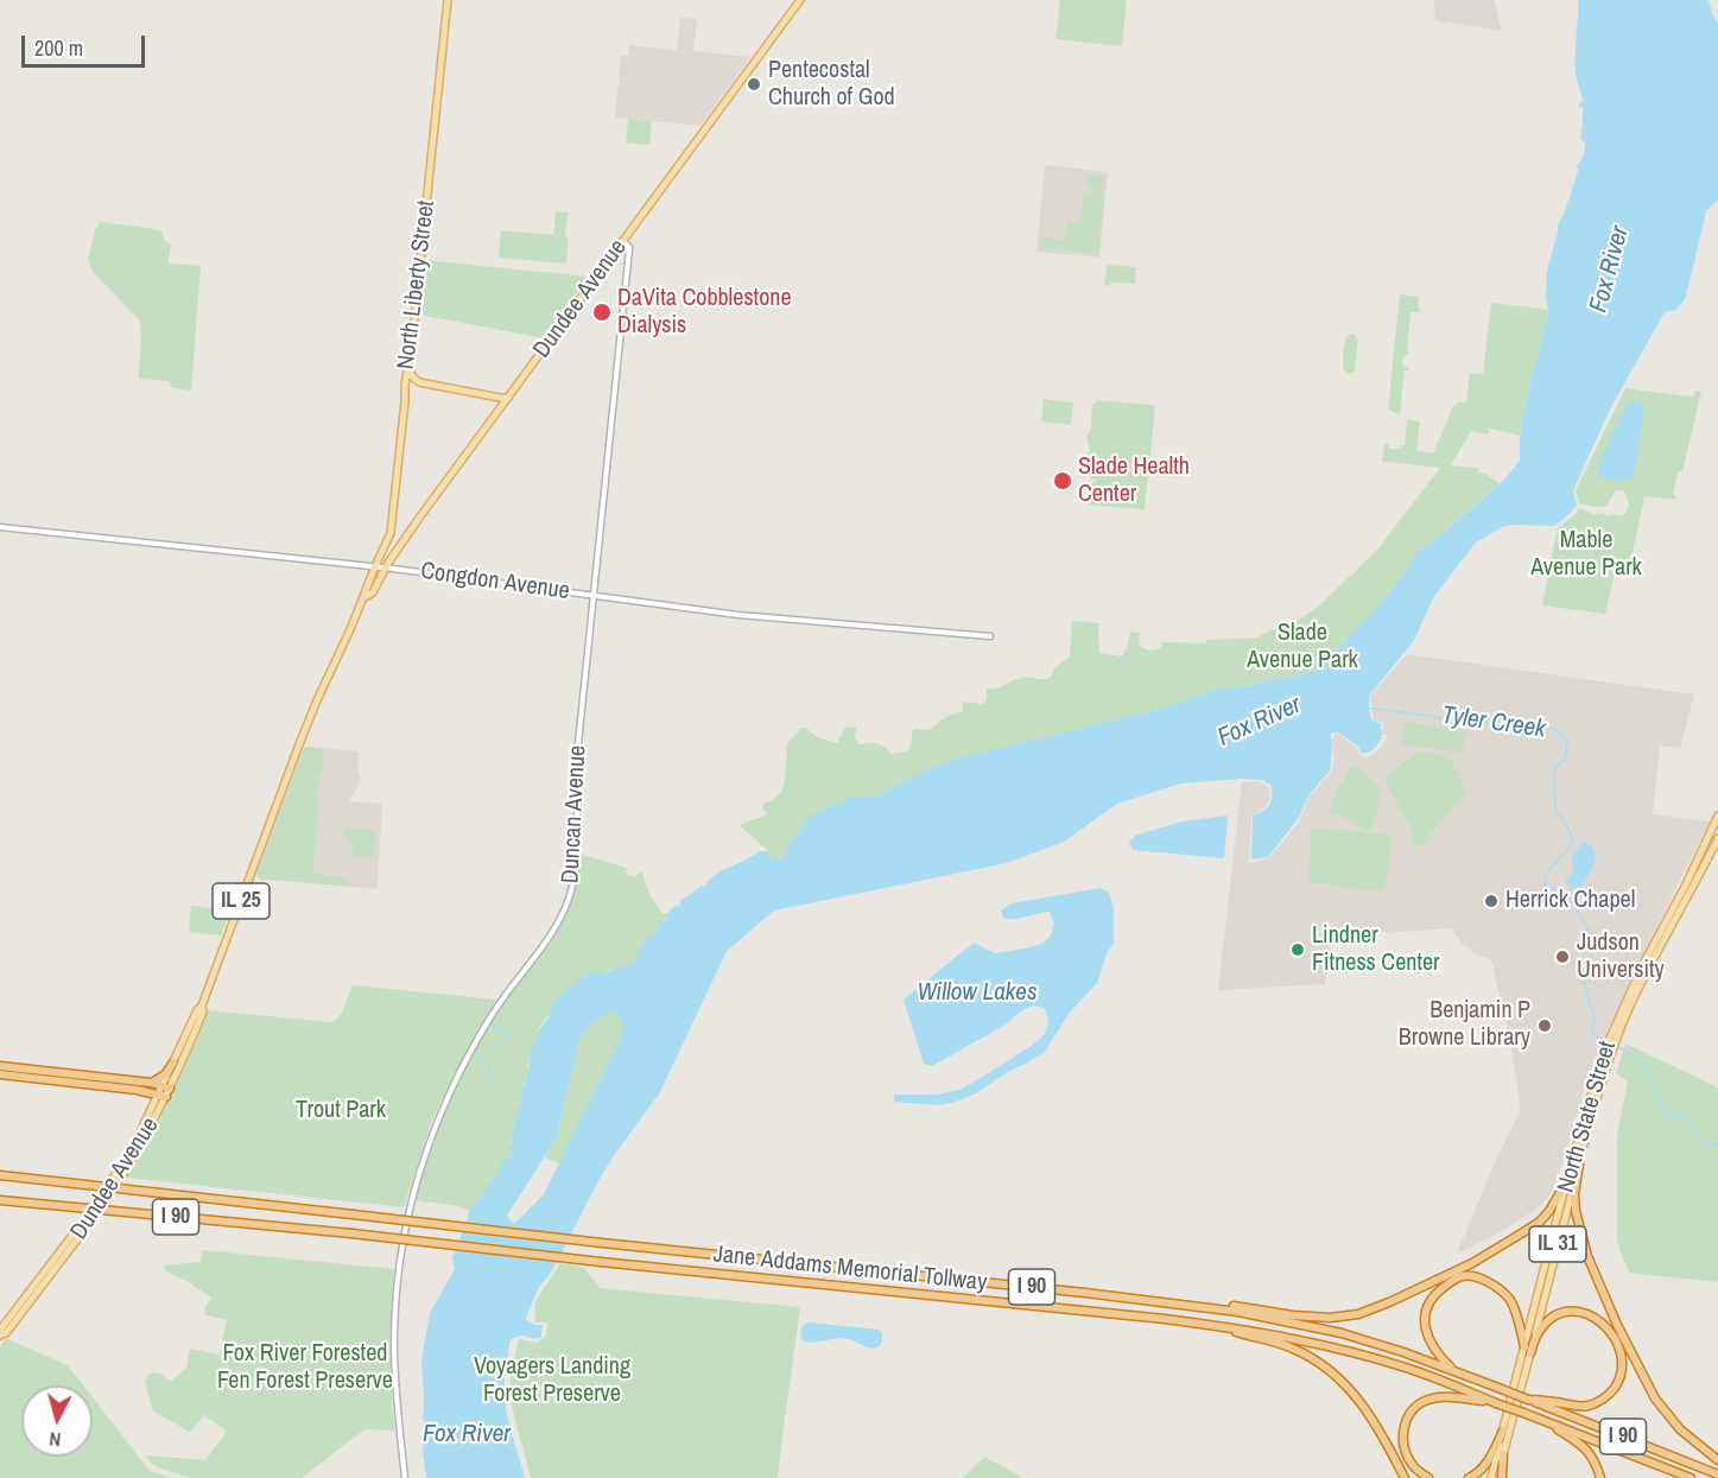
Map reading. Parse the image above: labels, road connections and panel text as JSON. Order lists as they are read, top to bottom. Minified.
{"streets":{"highway":["I 90","Jane Addams Memorial Tollway"],"main road":["North Liberty Street","Dundee Avenue","IL 25","North State Street","IL 31"],"street":["Congdon Avenue","Duncan Avenue"]},"crossings":[["North Liberty Street","Dundee Avenue"],["North Liberty Street","Congdon Avenue"],["Dundee Avenue","Congdon Avenue"],["Dundee Avenue","Duncan Avenue"],["Congdon Avenue","Duncan Avenue"]],"water":["Fox River","Tyler Creek","Willow Lakes"],"parks":["Mable Avenue Park","Slade Avenue Park","Trout Park","Fox River Forested Fen Forest Preserve","Voyagers Landing Forest Preserve"],"places":["Pentecostal Church of God","DaVita Cobblestone Dialysis","Slade Health Center","Herrick Chapel","Lindner Fitness Center","Judson University","Benjamin P Browne Library"],"scale_bar":"200 m","north":"bottom"}
